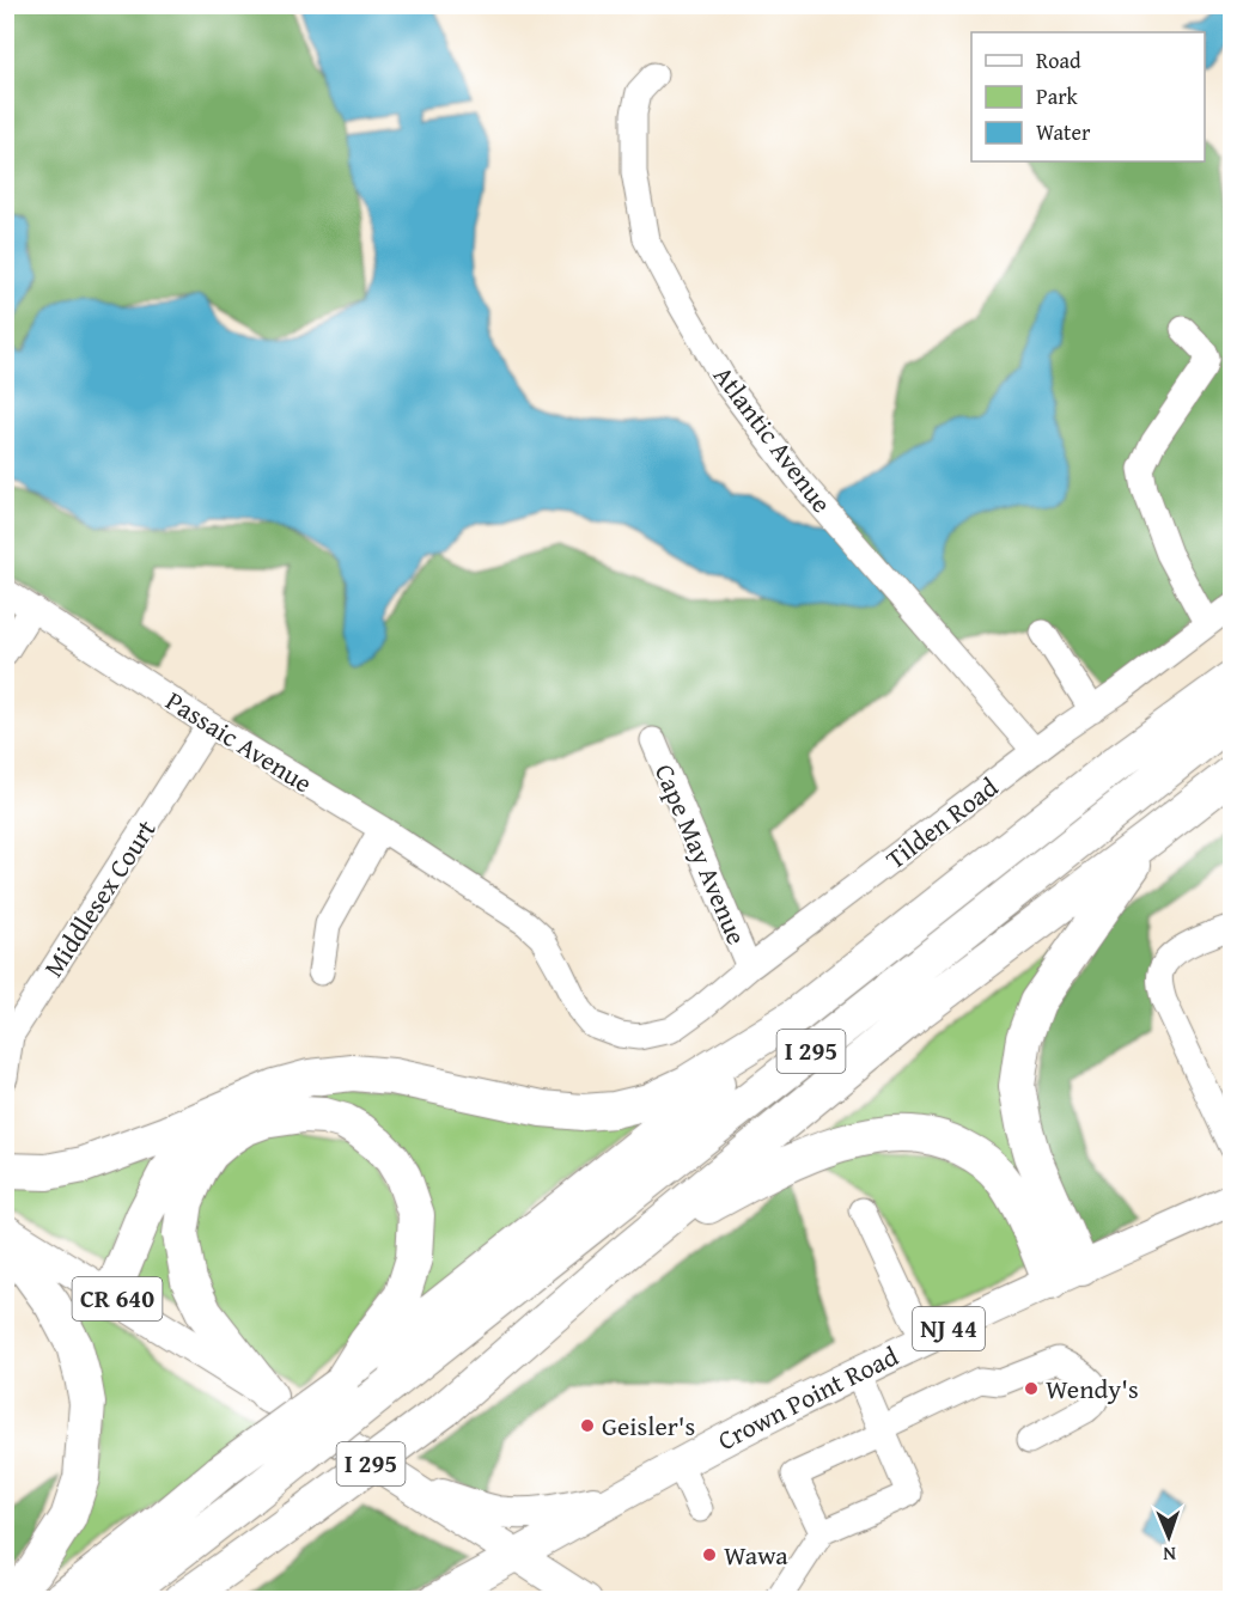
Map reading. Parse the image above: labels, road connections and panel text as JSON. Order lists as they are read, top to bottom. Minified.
{"streets":{"highway":["I 295"],"main road":["CR 640","NJ 44","Crown Point Road"],"street":["Atlantic Avenue","Passaic Avenue","Tilden Road","Cape May Avenue","Middlesex Court"]},"crossings":[["Atlantic Avenue","Tilden Road"],["Passaic Avenue","Tilden Road"],["Passaic Avenue","Middlesex Court"],["Tilden Road","Cape May Avenue"],["CR 640","Crown Point Road"]],"places":["Wendy's","Geisler's","Wawa"],"legend":["Road","Park","Water"],"north":"bottom"}
